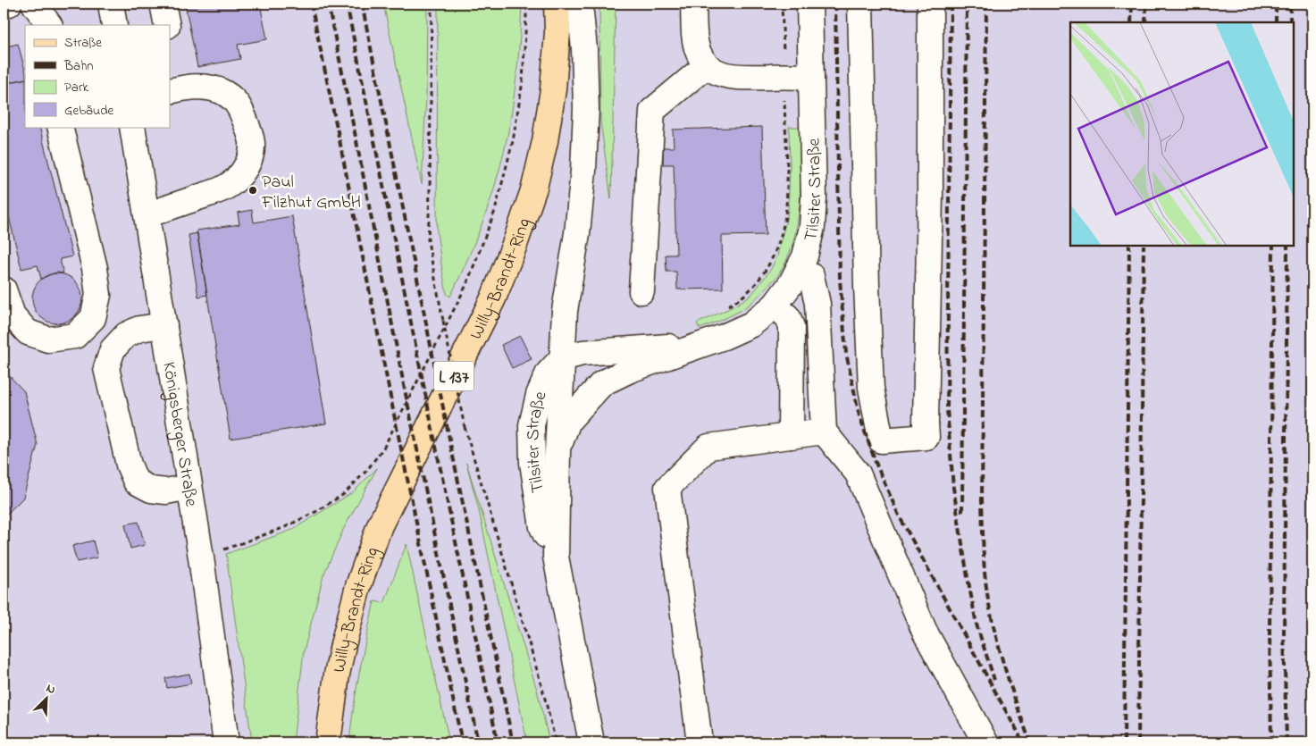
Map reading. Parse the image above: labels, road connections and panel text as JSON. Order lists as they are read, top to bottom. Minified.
{"streets":{"main road":["Willy-Brandt-Ring","L 137"],"street":["Tilsiter Straße","Königsberger Straße"]},"places":["Paul Filzhut GmbH"],"legend":["Straße","Bahn","Park","Gebäude"],"north":"top right"}
